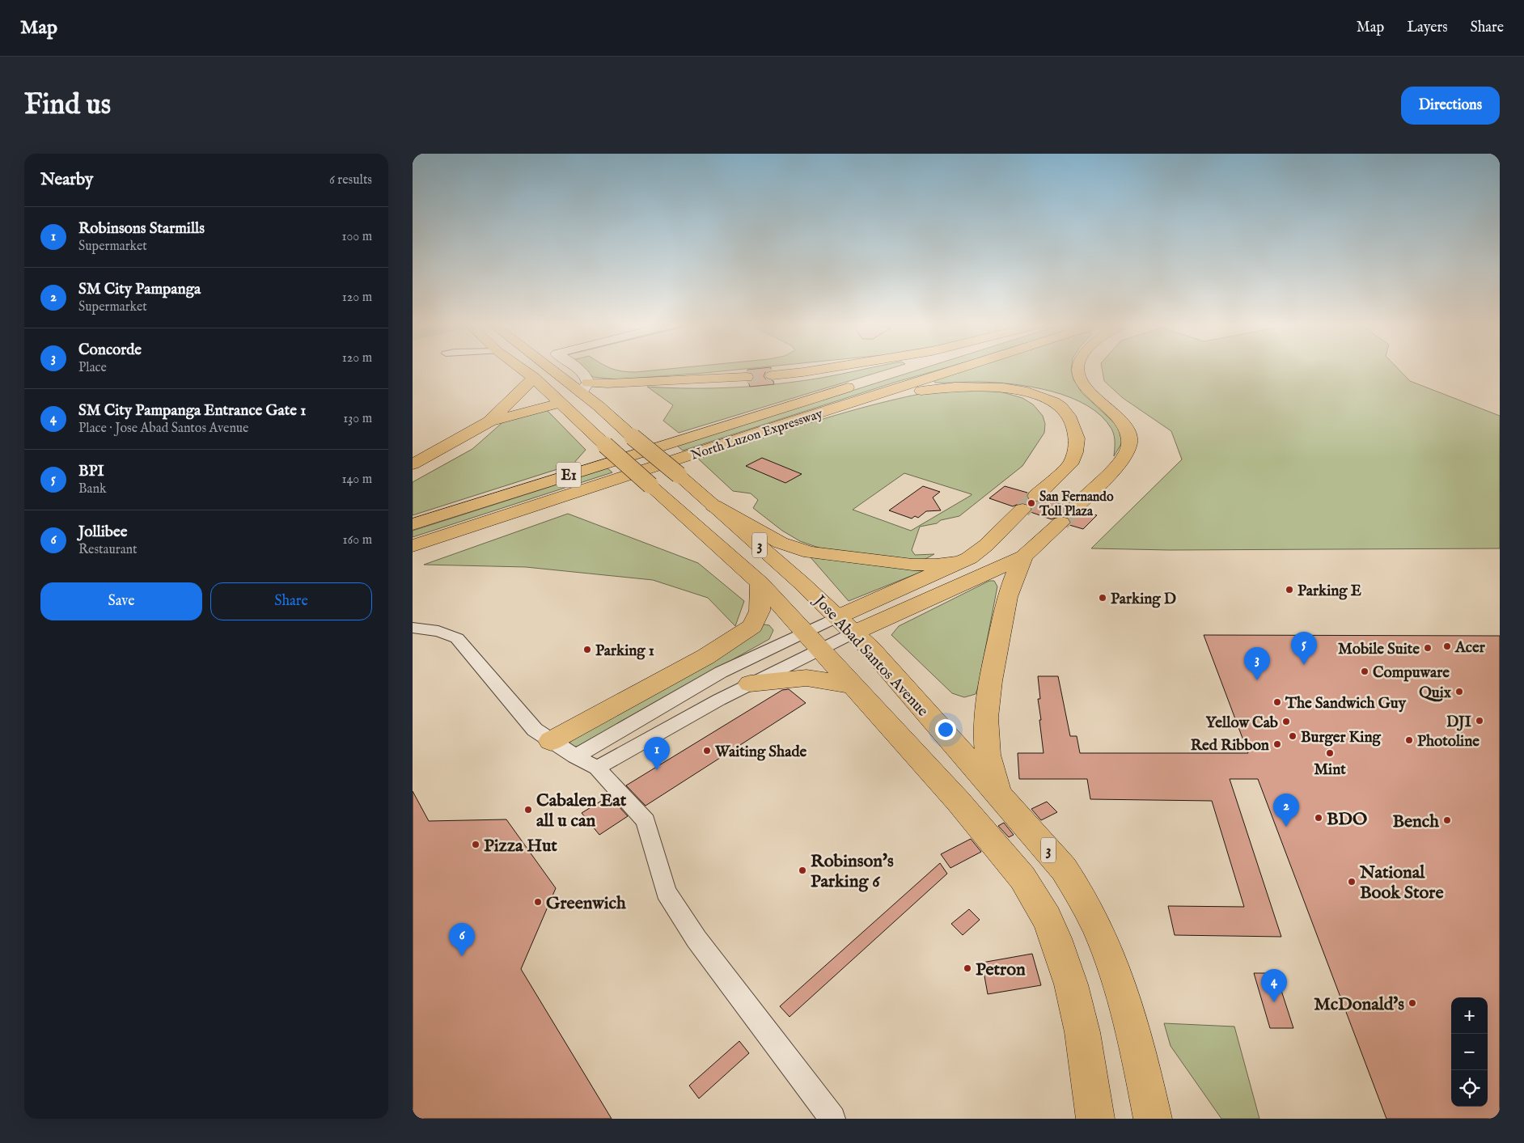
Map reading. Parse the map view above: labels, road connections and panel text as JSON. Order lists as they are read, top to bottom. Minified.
{"streets":{"highway":["North Luzon Expressway","E1","3","Jose Abad Santos Avenue"]},"places":["San Fernando Toll Plaza","Parking E","Parking D","Acer","Mobile Suite","Parking 1","Compuware","Quix","The Sandwich Guy","DJI","Yellow Cab","Burger King","Photoline","Red Ribbon","Waiting Shade","Mint","Cabalen Eat all u can","BDO","Bench","Pizza Hut","Robinson's Parking 6","National Book Store","Greenwich","Petron","McDonald's"],"page":{"header":"Map","nav":["Map","Layers","Share"],"buttons":["Directions",["Save","Share"]],"title":"Find us","heading":["Nearby","6 results"],"list":[{"mark":"1","name":"Robinsons Starmills","note":"Supermarket","value":"100 m"},{"mark":"2","name":"SM City Pampanga","note":"Supermarket","value":"120 m"},{"mark":"3","name":"Concorde","note":"Place","value":"120 m"},{"mark":"4","name":"SM City Pampanga Entrance Gate 1","note":"Place · Jose Abad Santos Avenue","value":"130 m"},{"mark":"5","name":"BPI","note":"Bank","value":"140 m"},{"mark":"6","name":"Jollibee","note":"Restaurant","value":"160 m"}],"pins":["5","3","1","2","6","4"],"map_buttons":["+","−"]}}
